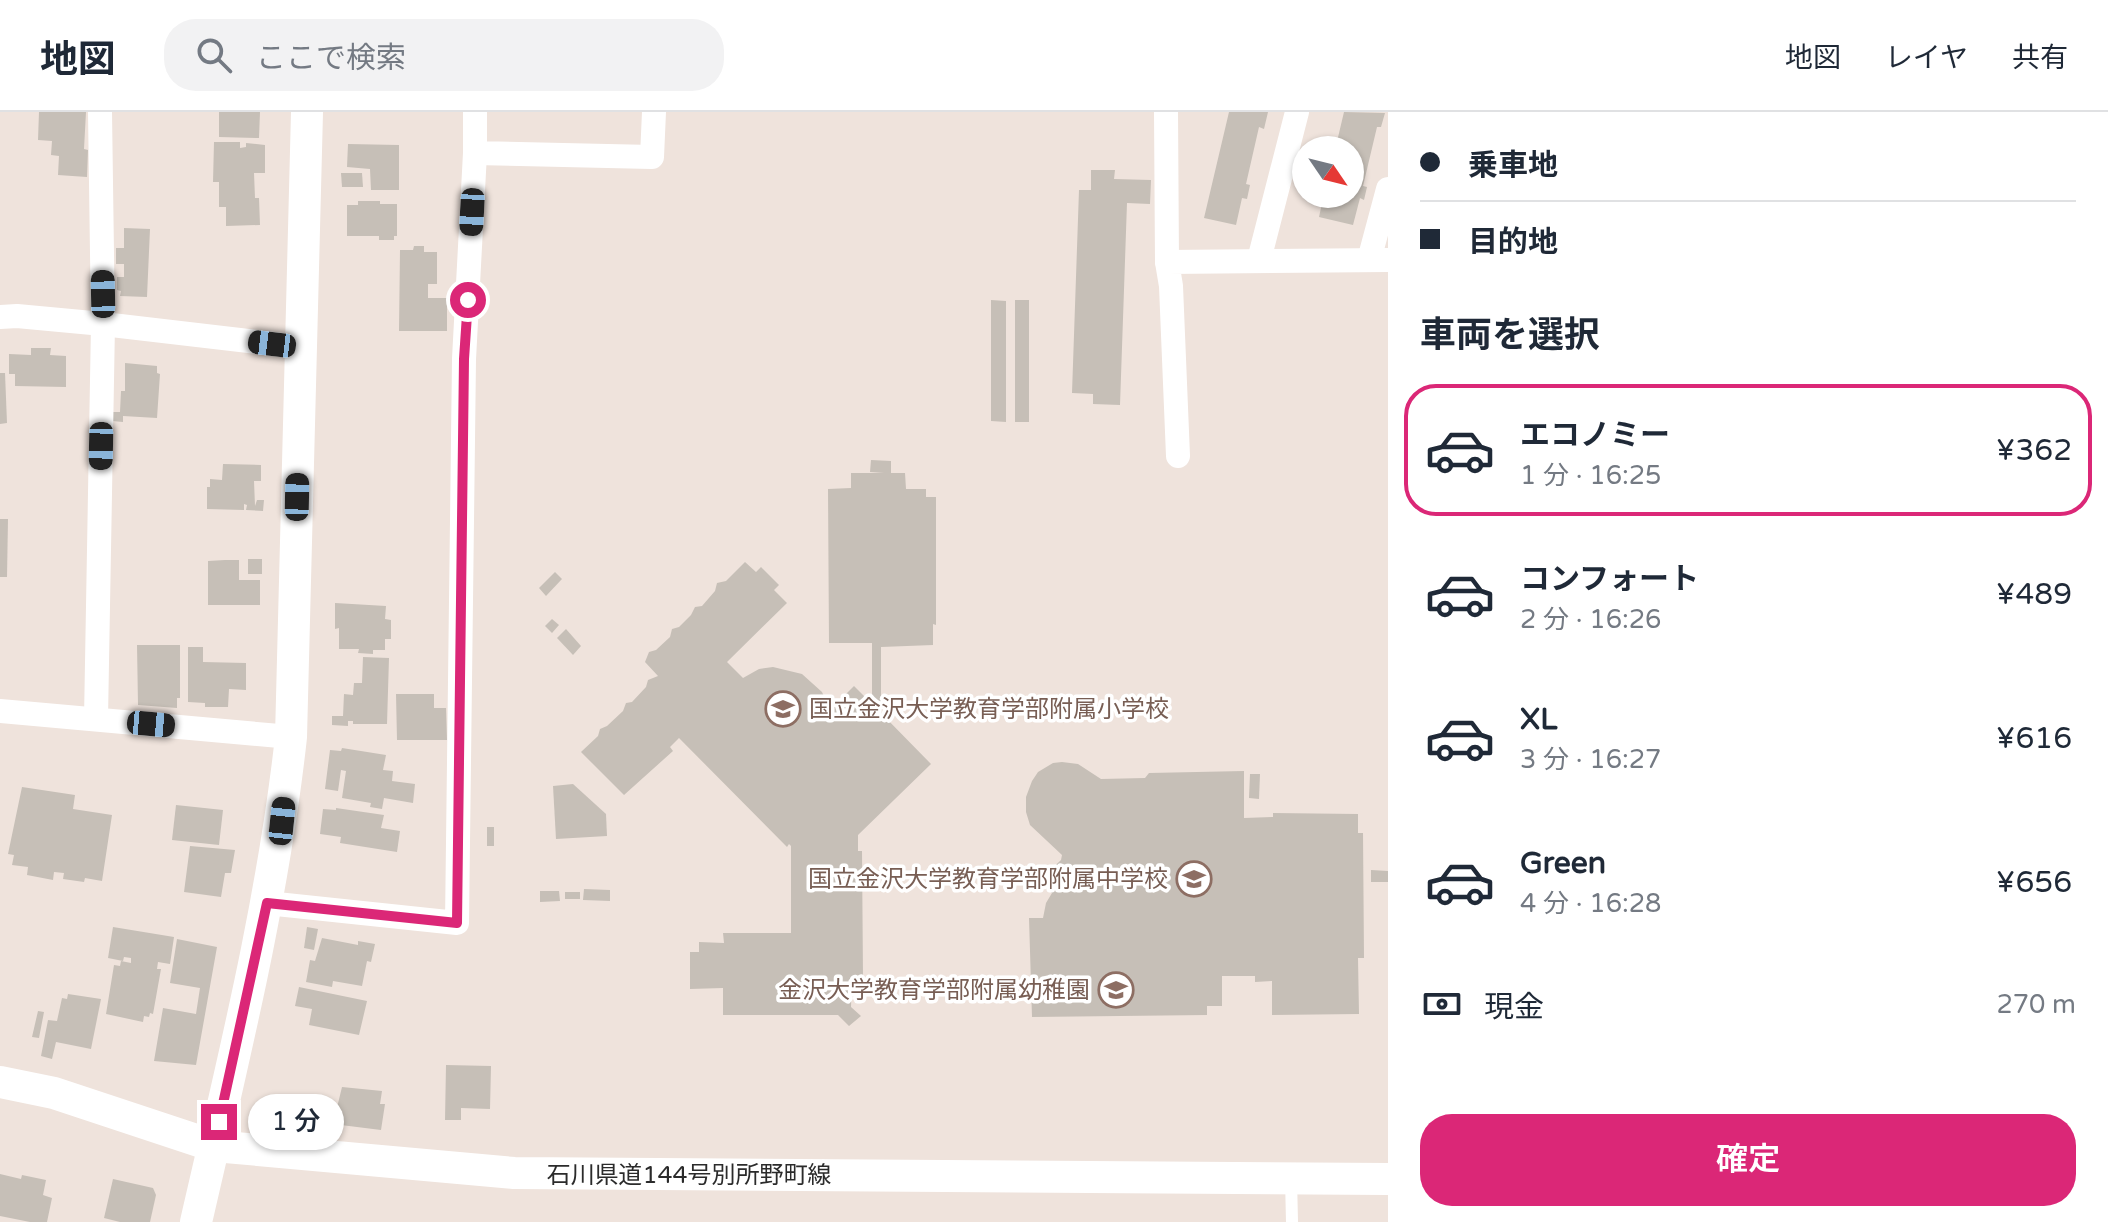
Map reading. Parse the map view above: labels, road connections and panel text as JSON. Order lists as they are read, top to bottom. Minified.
{"streets":{"main road":["石川県道144号別所野町線"]},"places":{"school or university":["国立金沢大学教育学部附属小学校","国立金沢大学教育学部附属中学校","金沢大学教育学部附属幼稚園"]},"north":"bottom right","page":{"header":"地図","search":"ここで検索","nav":["地図","レイヤ","共有"],"banner":["乗車地","目的地"],"heading":"車両を選択","list":[{"name":"エコノミー","note":"1 分 · 16:25","value":"¥362"},{"name":"コンフォート","note":"2 分 · 16:26","value":"¥489"},{"name":"XL","note":"3 分 · 16:27","value":"¥616"},{"name":"Green","note":"4 分 · 16:28","value":"¥656"}],"pay":["現金","270 m"],"bubble":"1 分","buttons":"確定"}}
